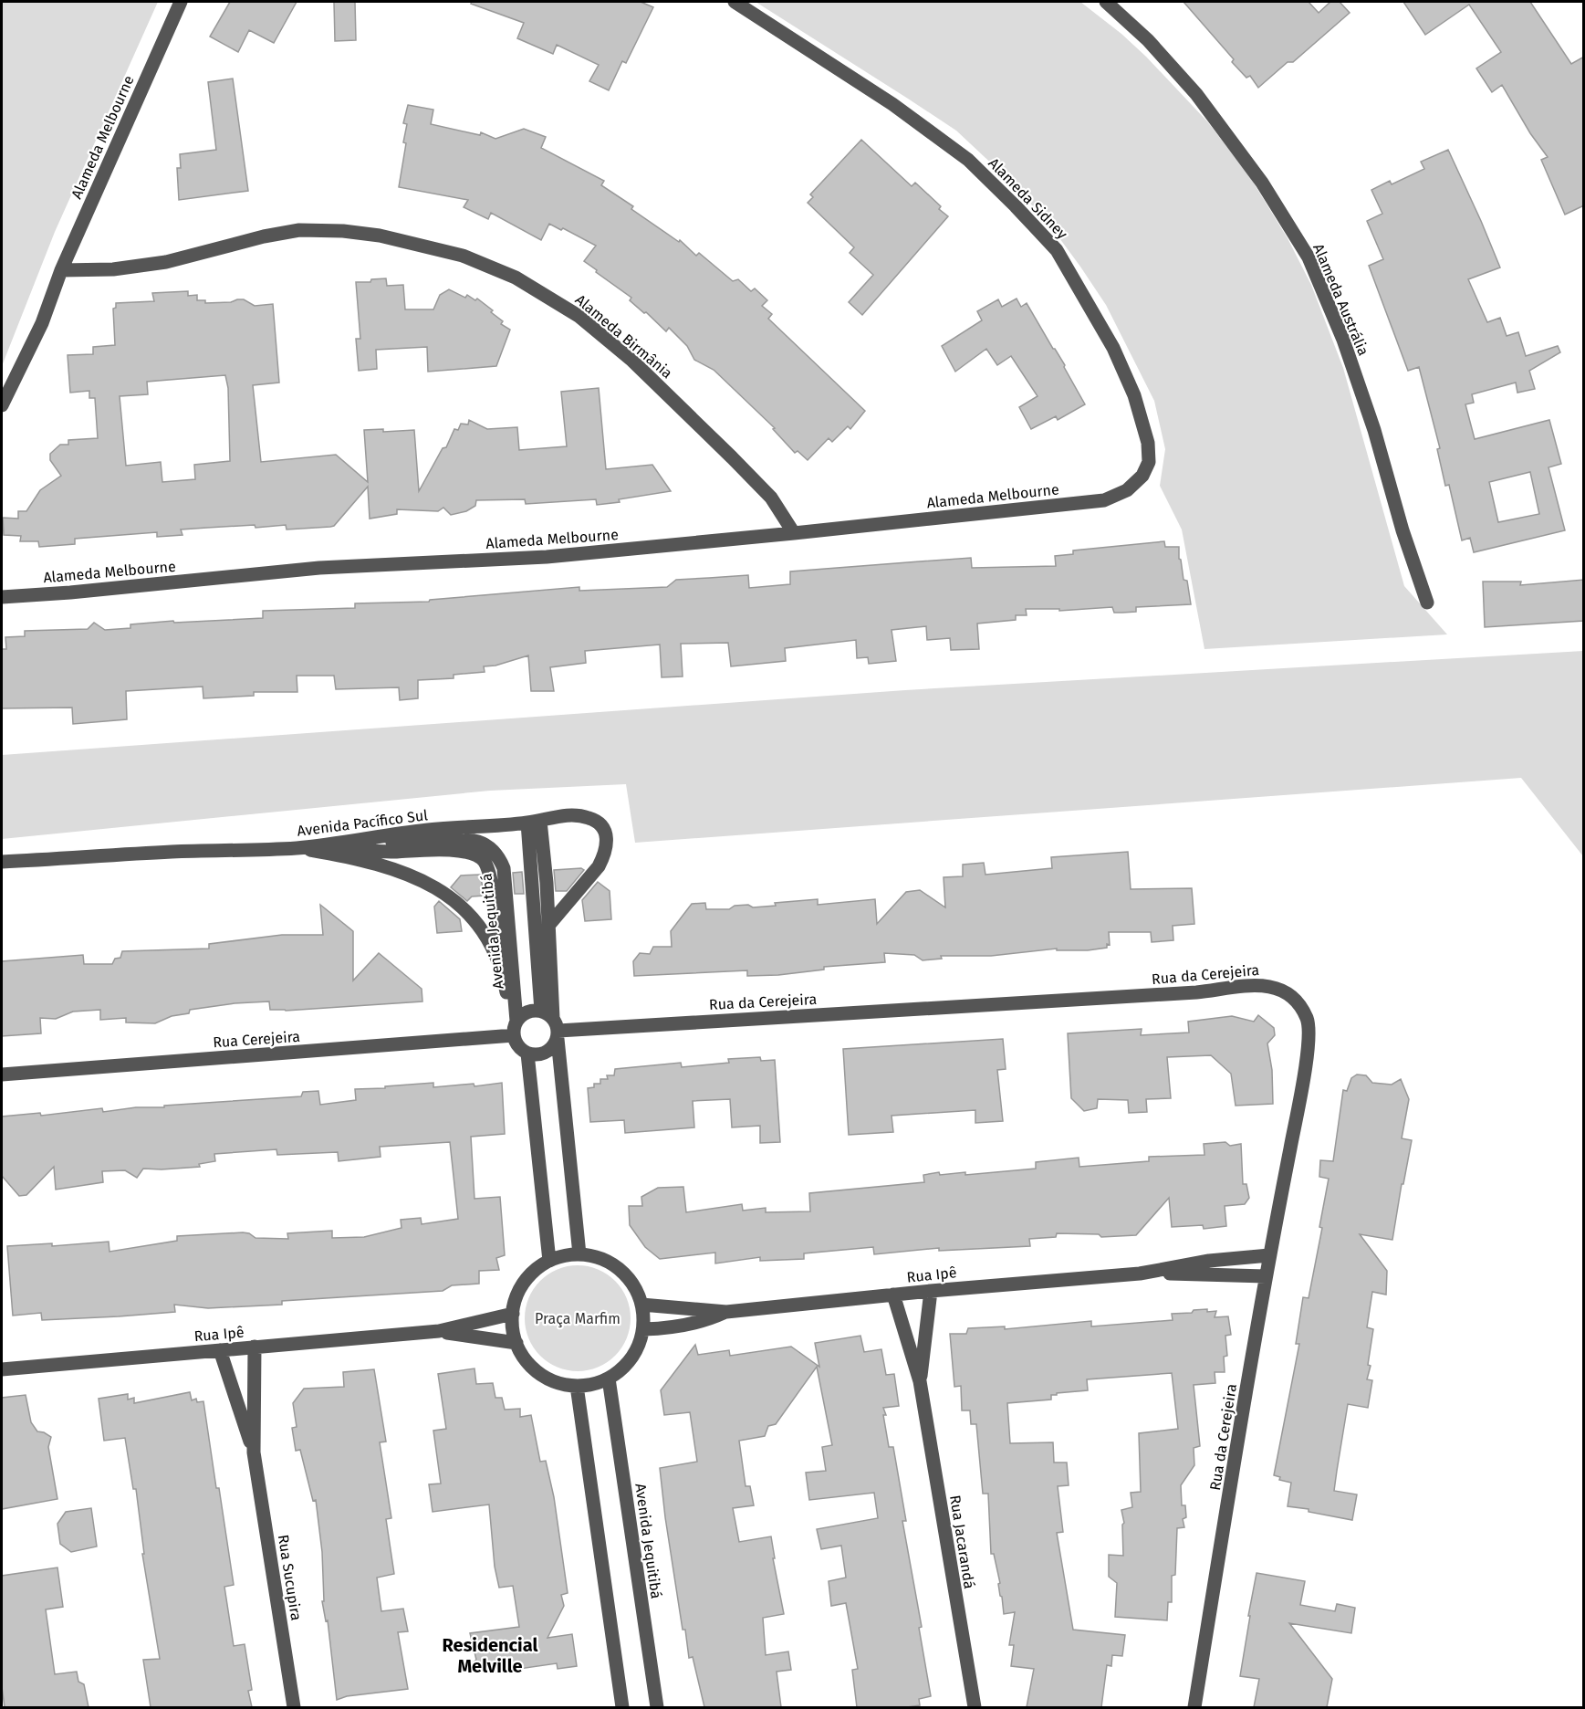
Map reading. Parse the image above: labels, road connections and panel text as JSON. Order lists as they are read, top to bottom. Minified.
{"streets":{"street":["Alameda Melbourne","Alameda Sidney","Alameda Austrália","Alameda Birmânia","Avenida Pacífico Sul","Avenida Jequitibá","Rua da Cerejeira","Rua Cerejeira","Rua Ipê","Rua Jacarandá","Rua Sucupira"]},"crossings":[["Alameda Melbourne","Alameda Sidney"],["Alameda Melbourne","Alameda Birmânia"],["Avenida Pacífico Sul","Avenida Jequitibá"],["Avenida Jequitibá","Rua da Cerejeira"],["Avenida Jequitibá","Rua Cerejeira"],["Avenida Jequitibá","Rua Ipê"],["Rua da Cerejeira","Rua Cerejeira"],["Rua da Cerejeira","Rua Ipê"],["Rua Ipê","Rua Jacarandá"],["Rua Ipê","Rua Sucupira"]],"districts":["Residencial Melville"],"parks":["Praça Marfim"]}
